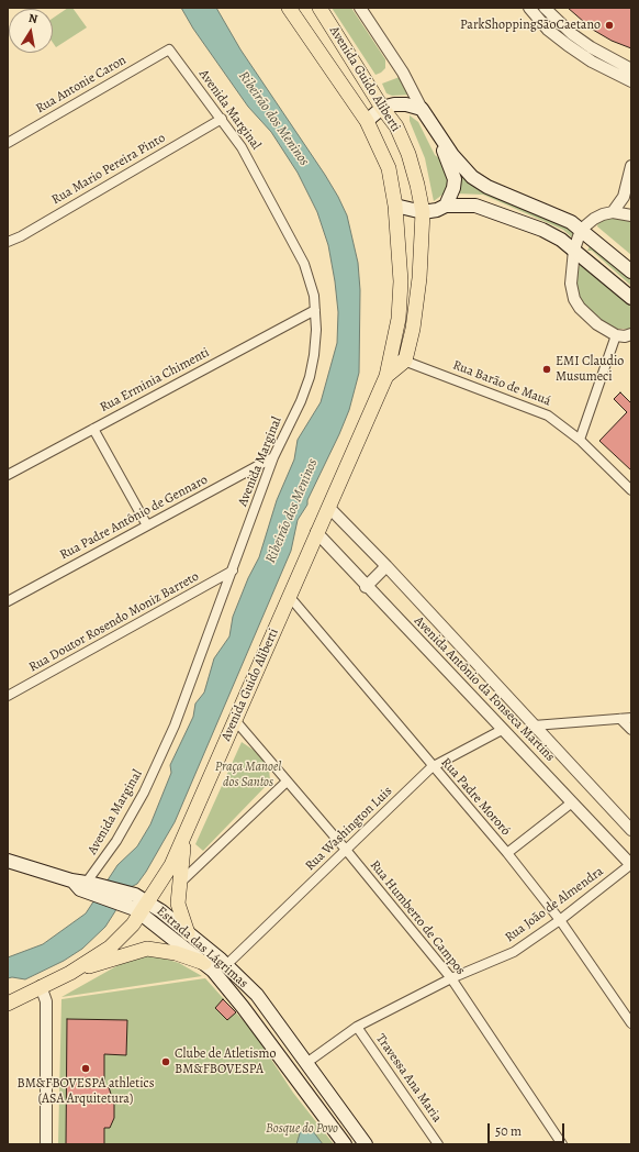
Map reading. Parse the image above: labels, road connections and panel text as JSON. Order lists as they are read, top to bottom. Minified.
{"streets":{"main road":["Avenida Guido Aliberti","Estrada das Lágrimas"],"street":["Rua Antonie Caron","Avenida Marginal","Rua Mario Pereira Pinto","Rua Erminia Chimenti","Rua Barão de Mauá","Rua Padre Antônio de Gennaro","Rua Doutor Rosendo Moniz Barreto","Avenida Antônio da Fonseca Martins","Rua Padre Mororó","Rua Washington Luis","Rua João de Almendra","Rua Humberto de Campos","Travessa Ana Maria"]},"crossings":[["Avenida Guido Aliberti","Rua Barão de Mauá"],["Avenida Guido Aliberti","Avenida Antônio da Fonseca Martins"],["Avenida Guido Aliberti","Rua Padre Mororó"],["Avenida Guido Aliberti","Rua Humberto de Campos"],["Avenida Guido Aliberti","Estrada das Lágrimas"],["Rua Antonie Caron","Avenida Marginal"],["Avenida Marginal","Rua Mario Pereira Pinto"],["Avenida Marginal","Rua Erminia Chimenti"],["Avenida Marginal","Rua Padre Antônio de Gennaro"],["Avenida Marginal","Rua Doutor Rosendo Moniz Barreto"],["Avenida Marginal","Estrada das Lágrimas"],["Avenida Antônio da Fonseca Martins","Rua Washington Luis"],["Avenida Antônio da Fonseca Martins","Rua João de Almendra"],["Rua Padre Mororó","Rua Washington Luis"],["Rua Padre Mororó","Rua João de Almendra"],["Rua Washington Luis","Rua Humberto de Campos"],["Rua Washington Luis","Estrada das Lágrimas"],["Rua João de Almendra","Rua Humberto de Campos"],["Rua João de Almendra","Estrada das Lágrimas"],["Rua João de Almendra","Travessa Ana Maria"]],"water":["Ribeirão dos Meninos"],"parks":["Praça Manoel dos Santos","Bosque do Povo"],"places":["ParkShoppingSãoCaetano","EMI Claudio Musumeci","Clube de Atletismo BM&FBOVESPA","BM&FBOVESPA athletics (ASA Arquitetura)"],"scale_bar":"50 m","north":"top"}
